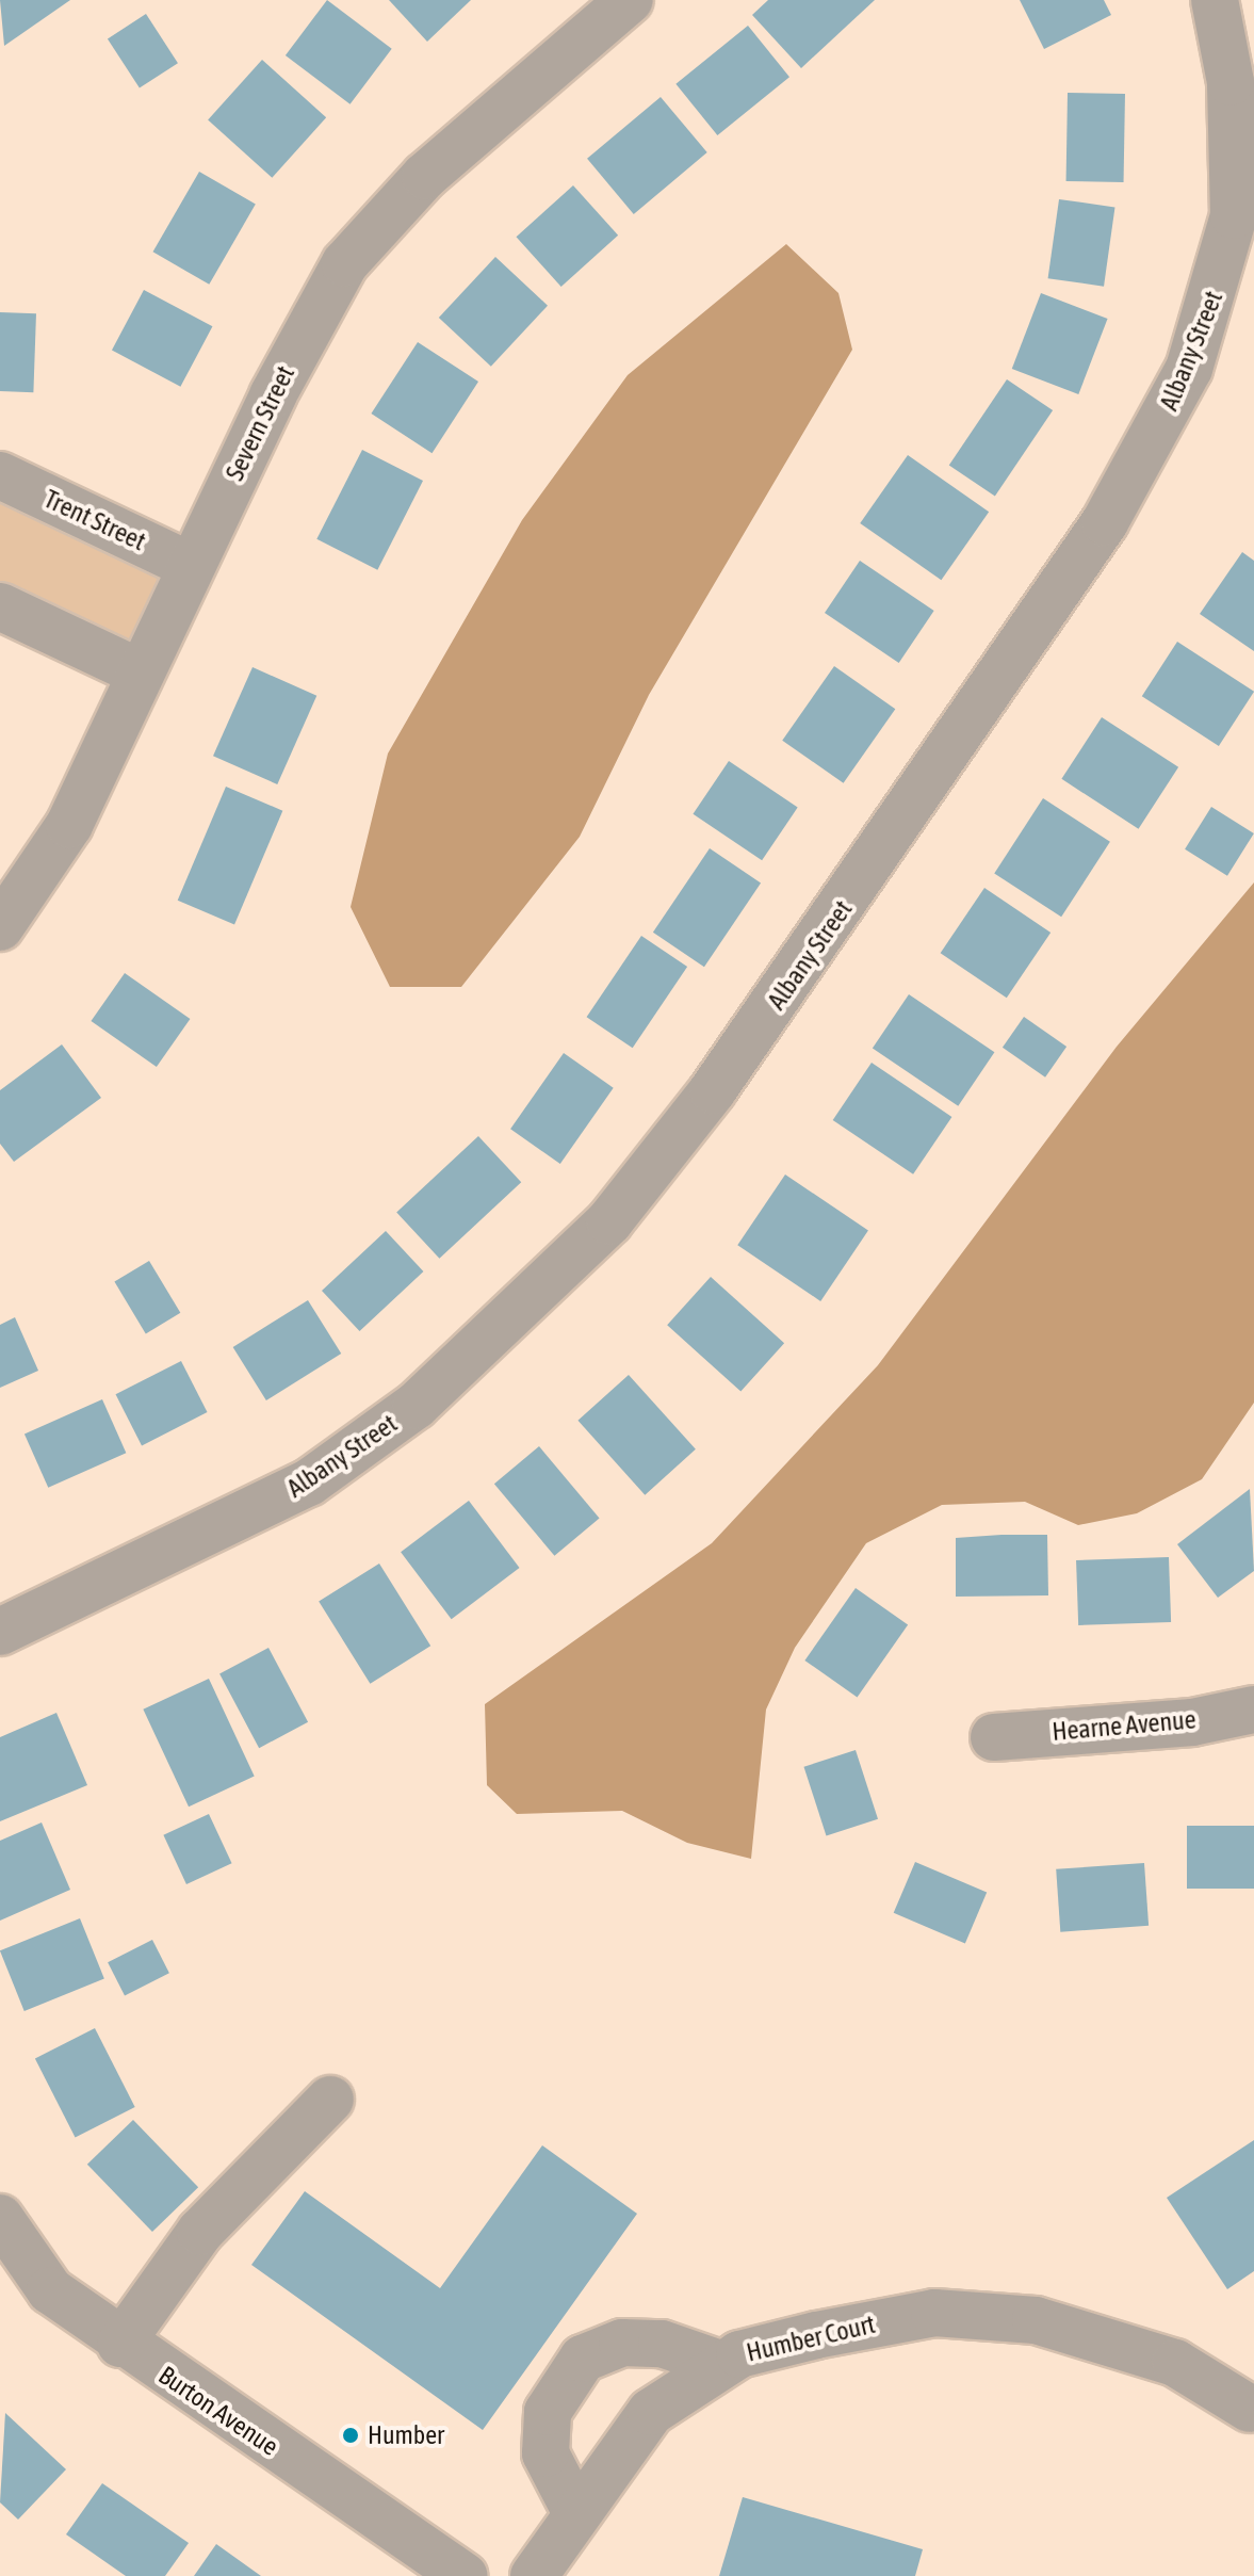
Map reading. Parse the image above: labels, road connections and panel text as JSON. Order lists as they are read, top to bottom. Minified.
{"streets":{"street":["Albany Street","Severn Street","Trent Street","Hearne Avenue","Humber Court","Burton Avenue"]},"crossings":[["Severn Street","Trent Street"]],"places":["Humber"]}
